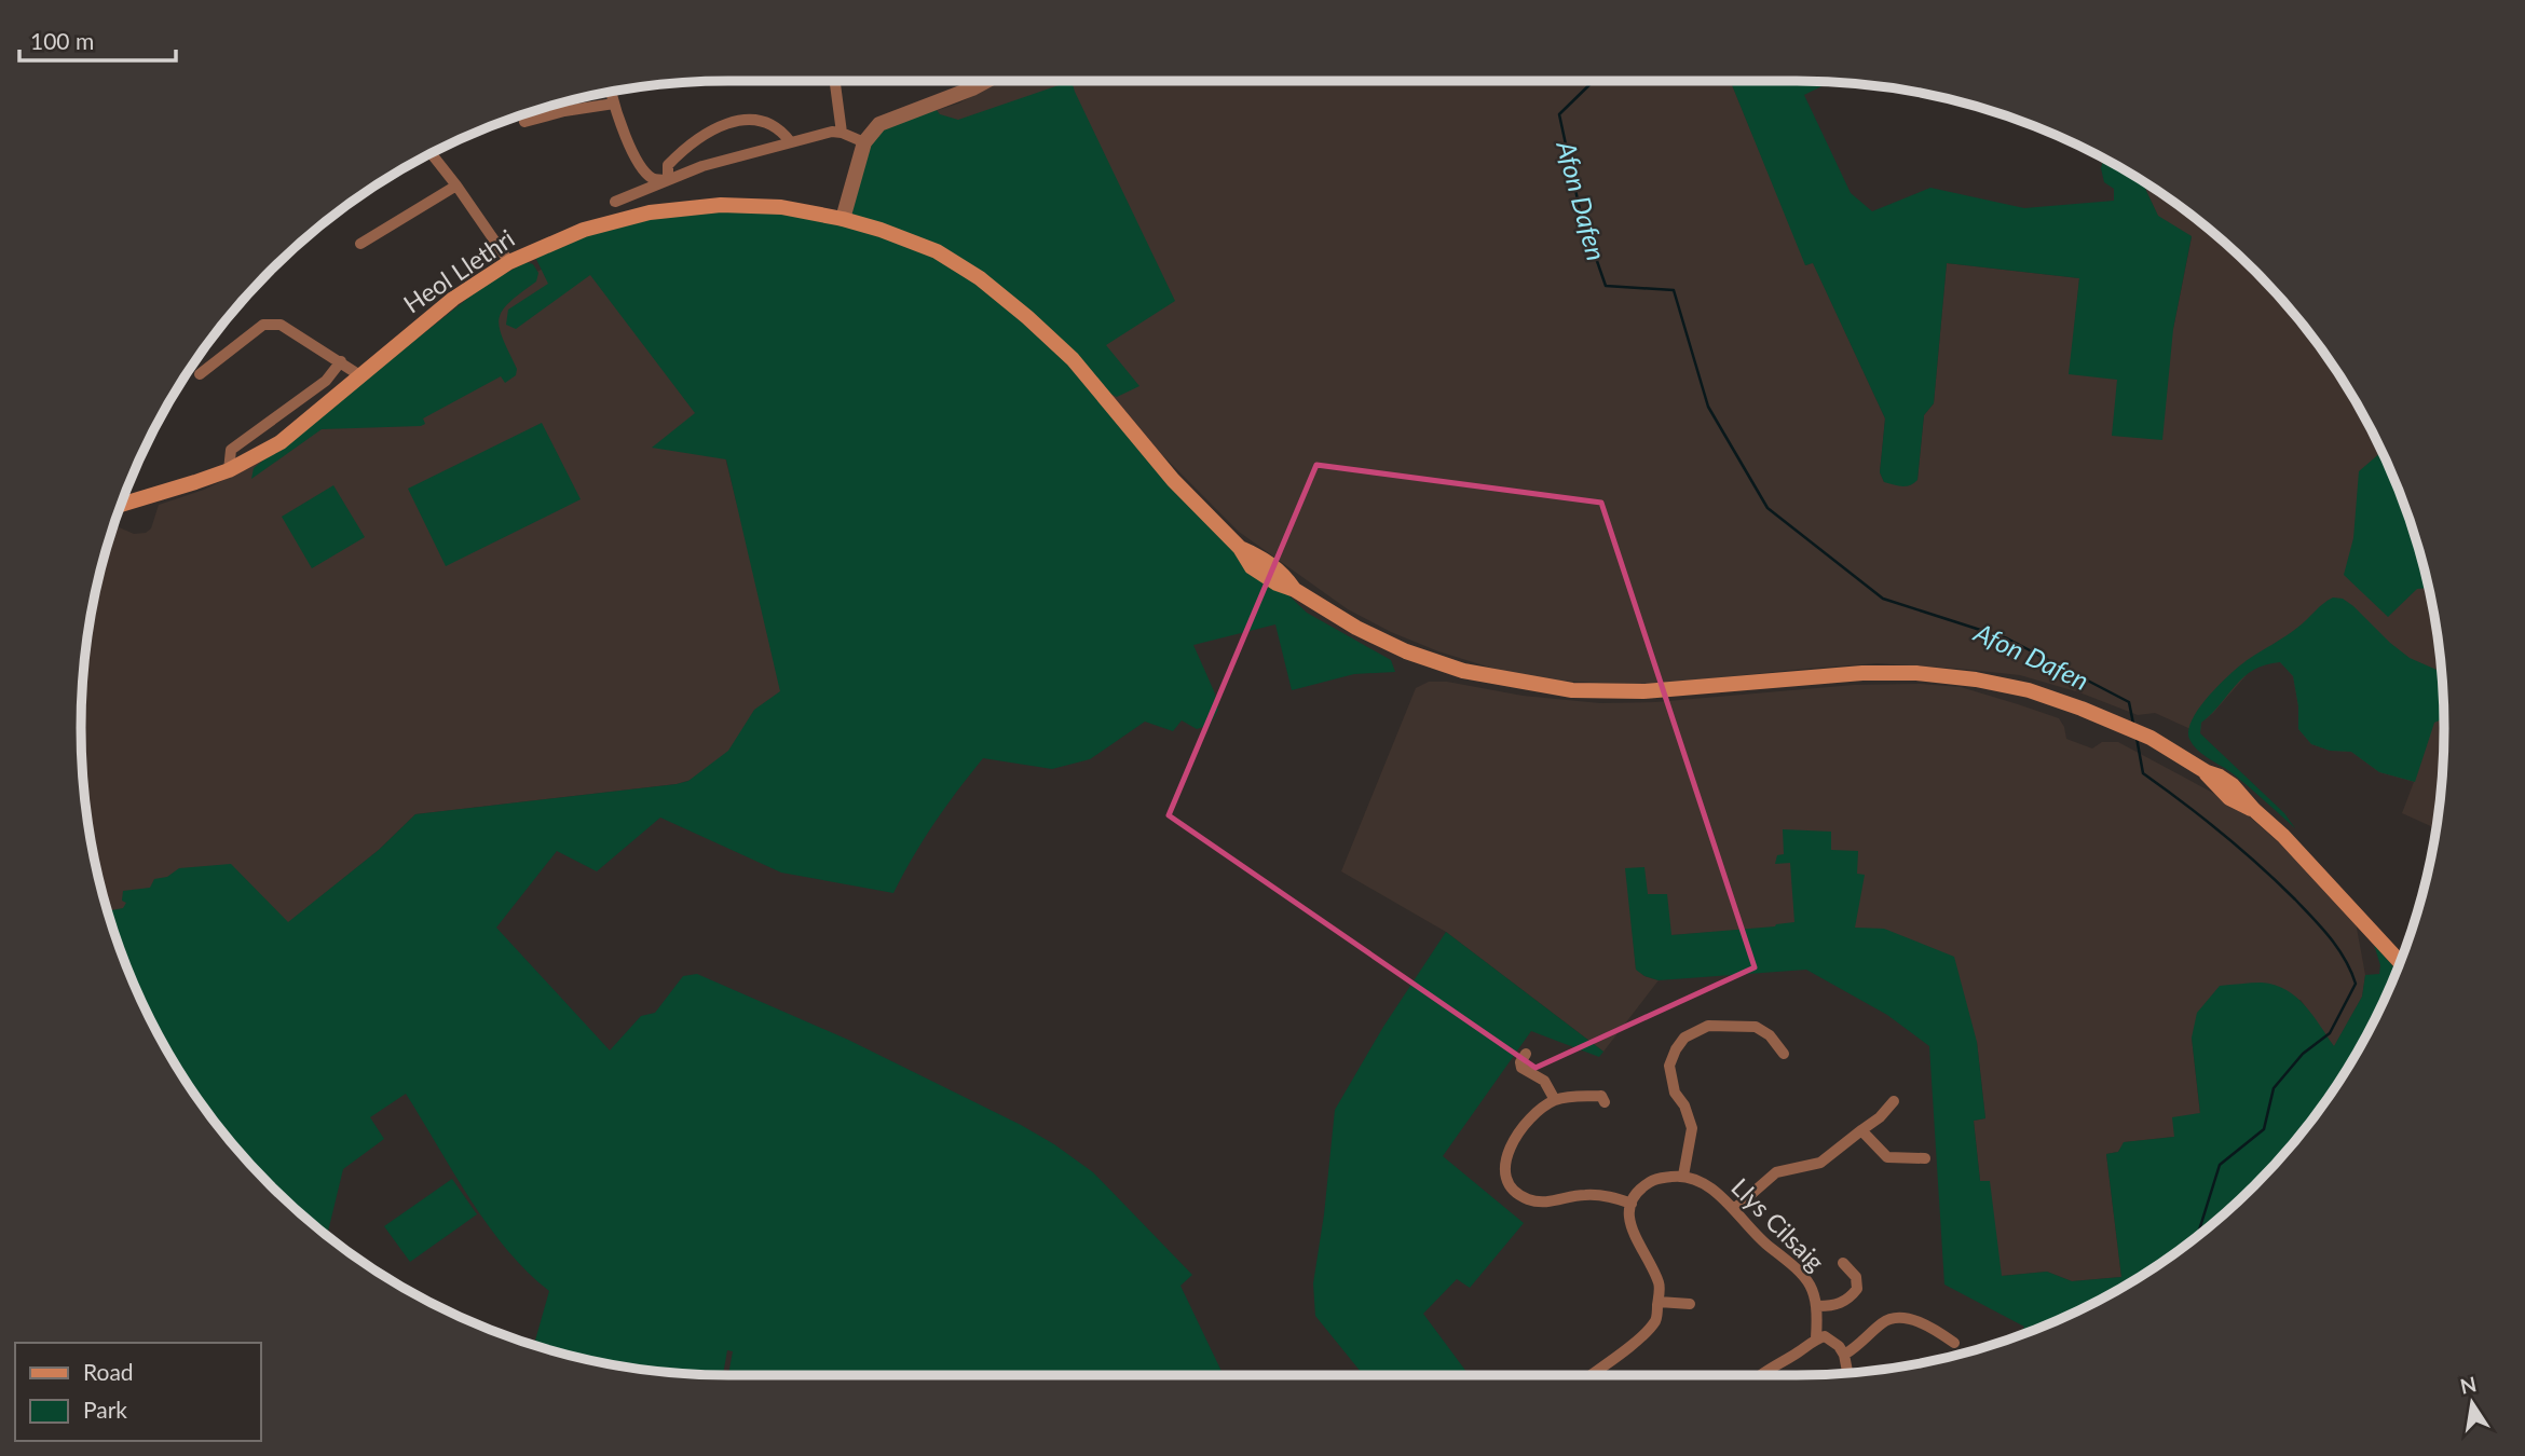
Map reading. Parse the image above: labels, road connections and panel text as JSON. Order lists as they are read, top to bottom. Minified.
{"streets":{"main road":["Heol Llethri"],"street":["Llys Cilsaig"]},"water":["Afon Dafen"],"legend":["Road","Park"],"scale_bar":"100 m","north":"top"}
